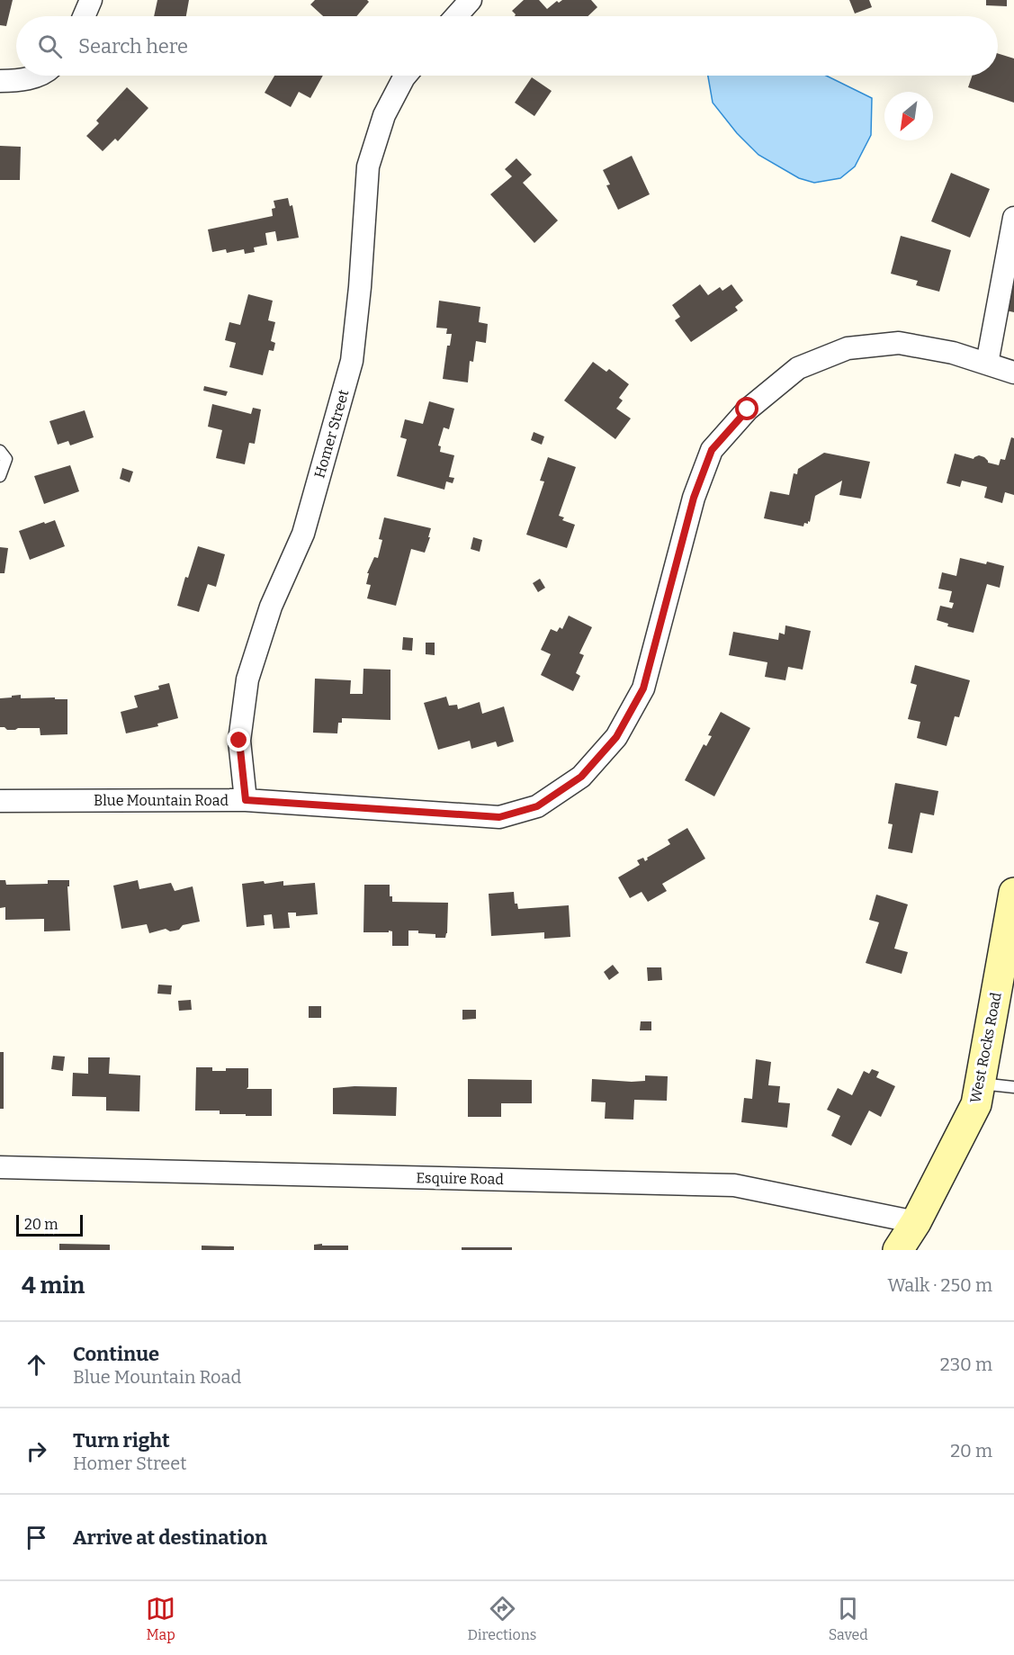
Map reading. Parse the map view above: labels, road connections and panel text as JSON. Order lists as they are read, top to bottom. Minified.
{"streets":{"main road":["West Rocks Road"],"street":["Homer Street","Blue Mountain Road","Esquire Road"]},"crossings":[["Homer Street","Blue Mountain Road"],["West Rocks Road","Esquire Road"]],"scale_bar":"20 m","north":"bottom left","page":{"search":"Search here","scale":"20 m","heading":["4 min","Walk · 250 m"],"list":[["Continue","Blue Mountain Road","230 m"],["Turn right","Homer Street","20 m"],"Arrive at destination"],"nav":["Map","Directions","Saved"]}}
